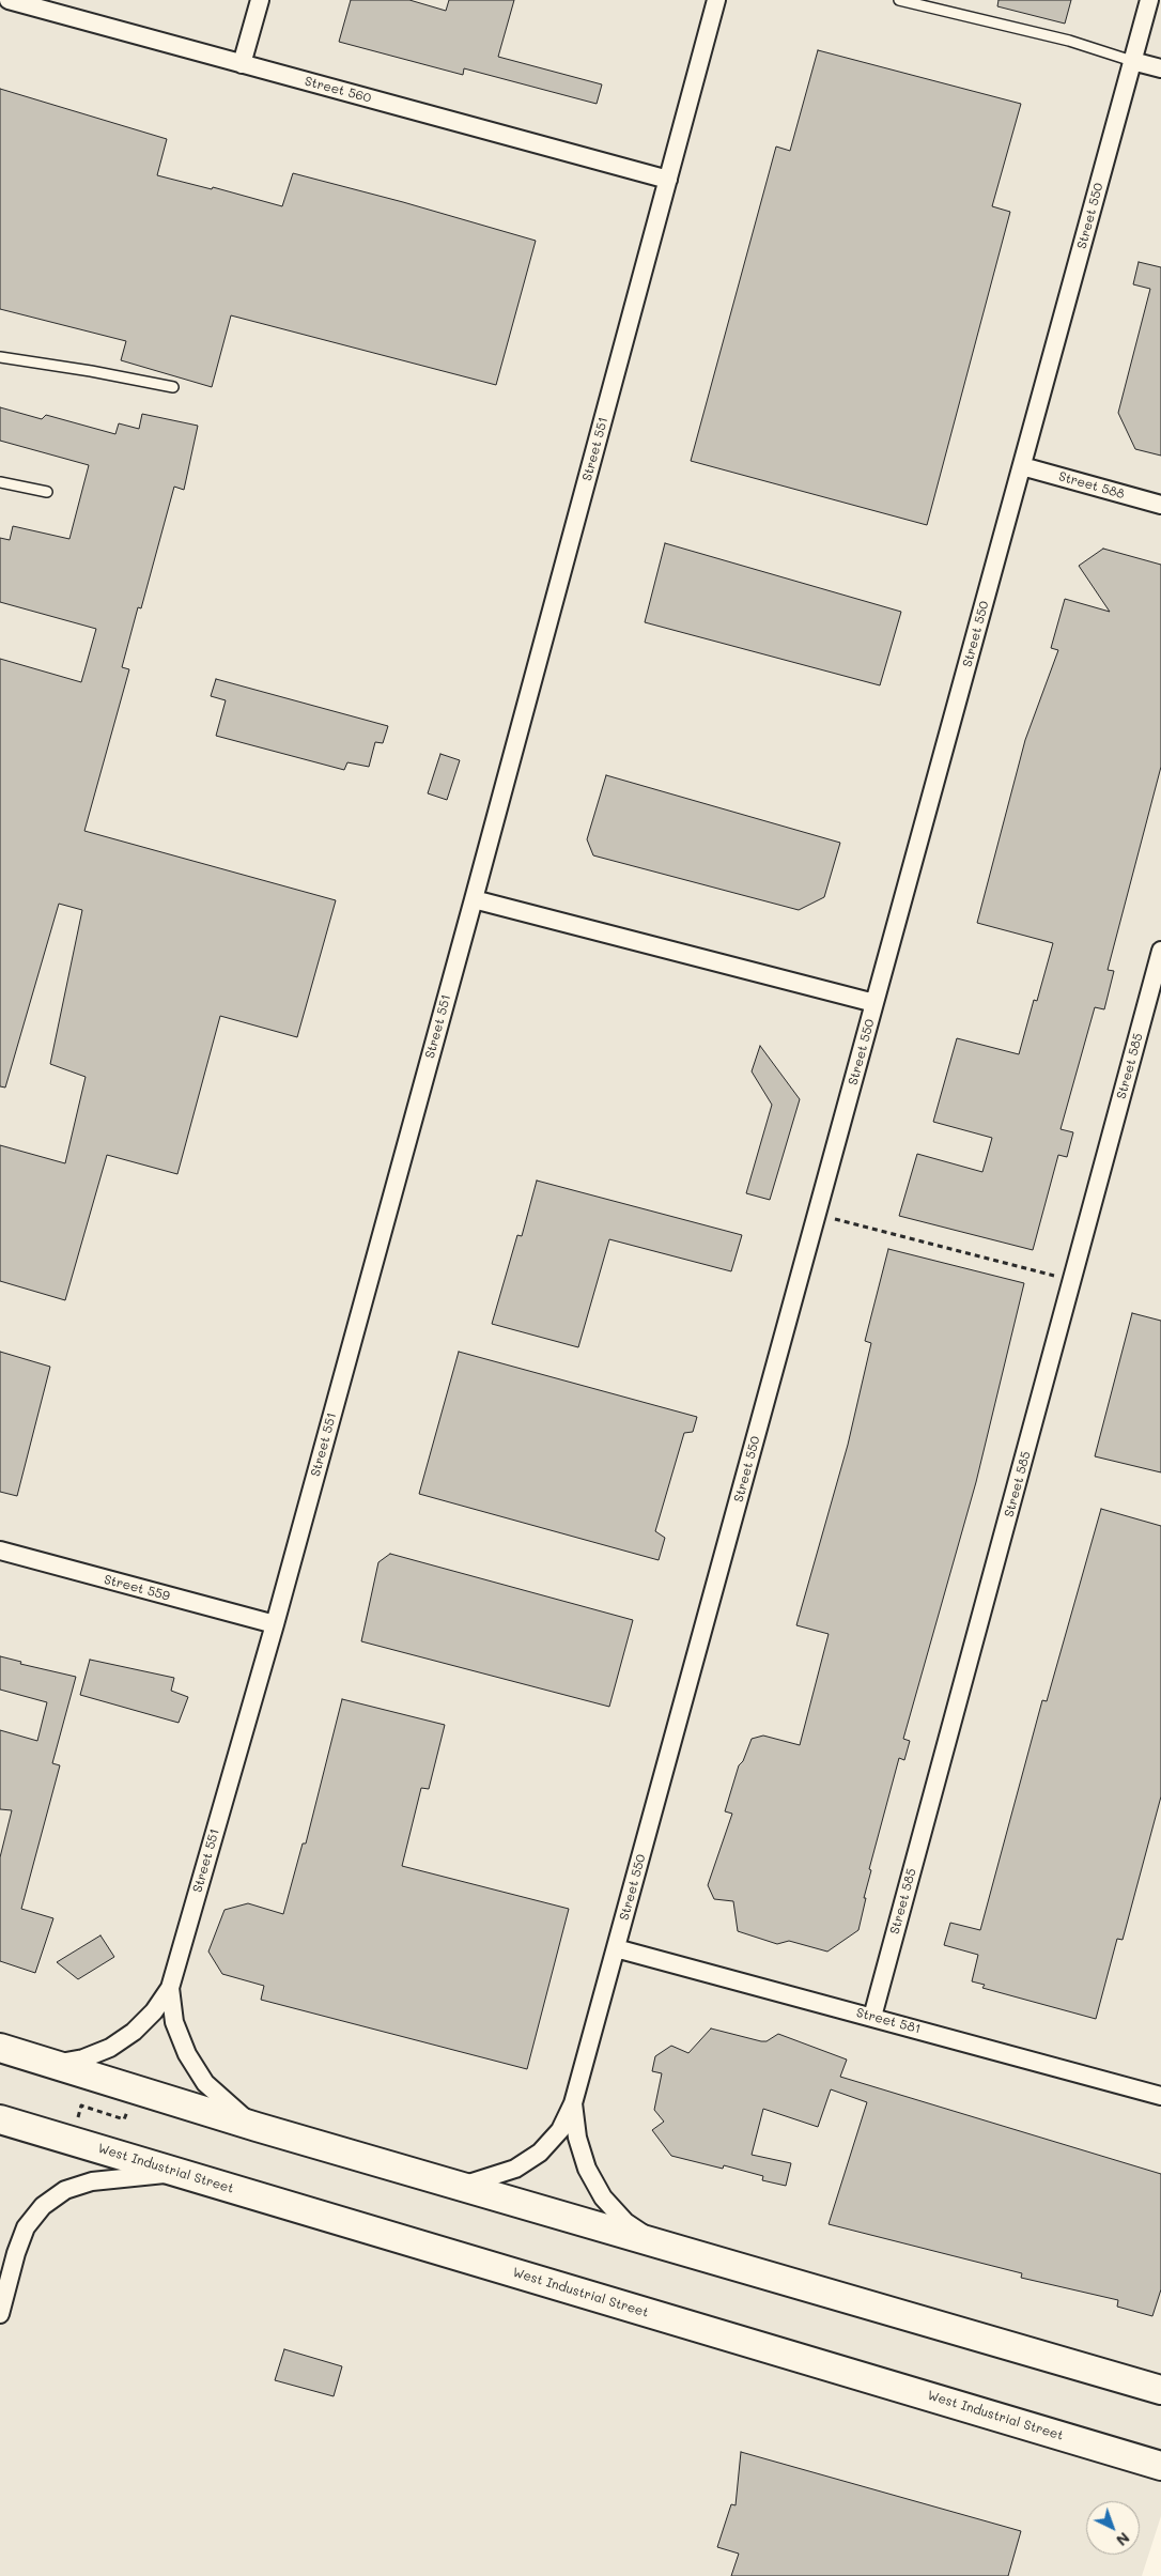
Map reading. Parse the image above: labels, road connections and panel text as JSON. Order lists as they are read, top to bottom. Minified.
{"streets":{"main road":["West Industrial Street"],"street":["Street 560","Street 550","Street 551","Street 588","Street 585","Street 559","Street 581"]},"crossings":[["Street 560","Street 551"],["Street 550","Street 588"],["Street 550","Street 581"],["Street 551","Street 559"],["Street 585","Street 581"]],"north":"bottom right"}
